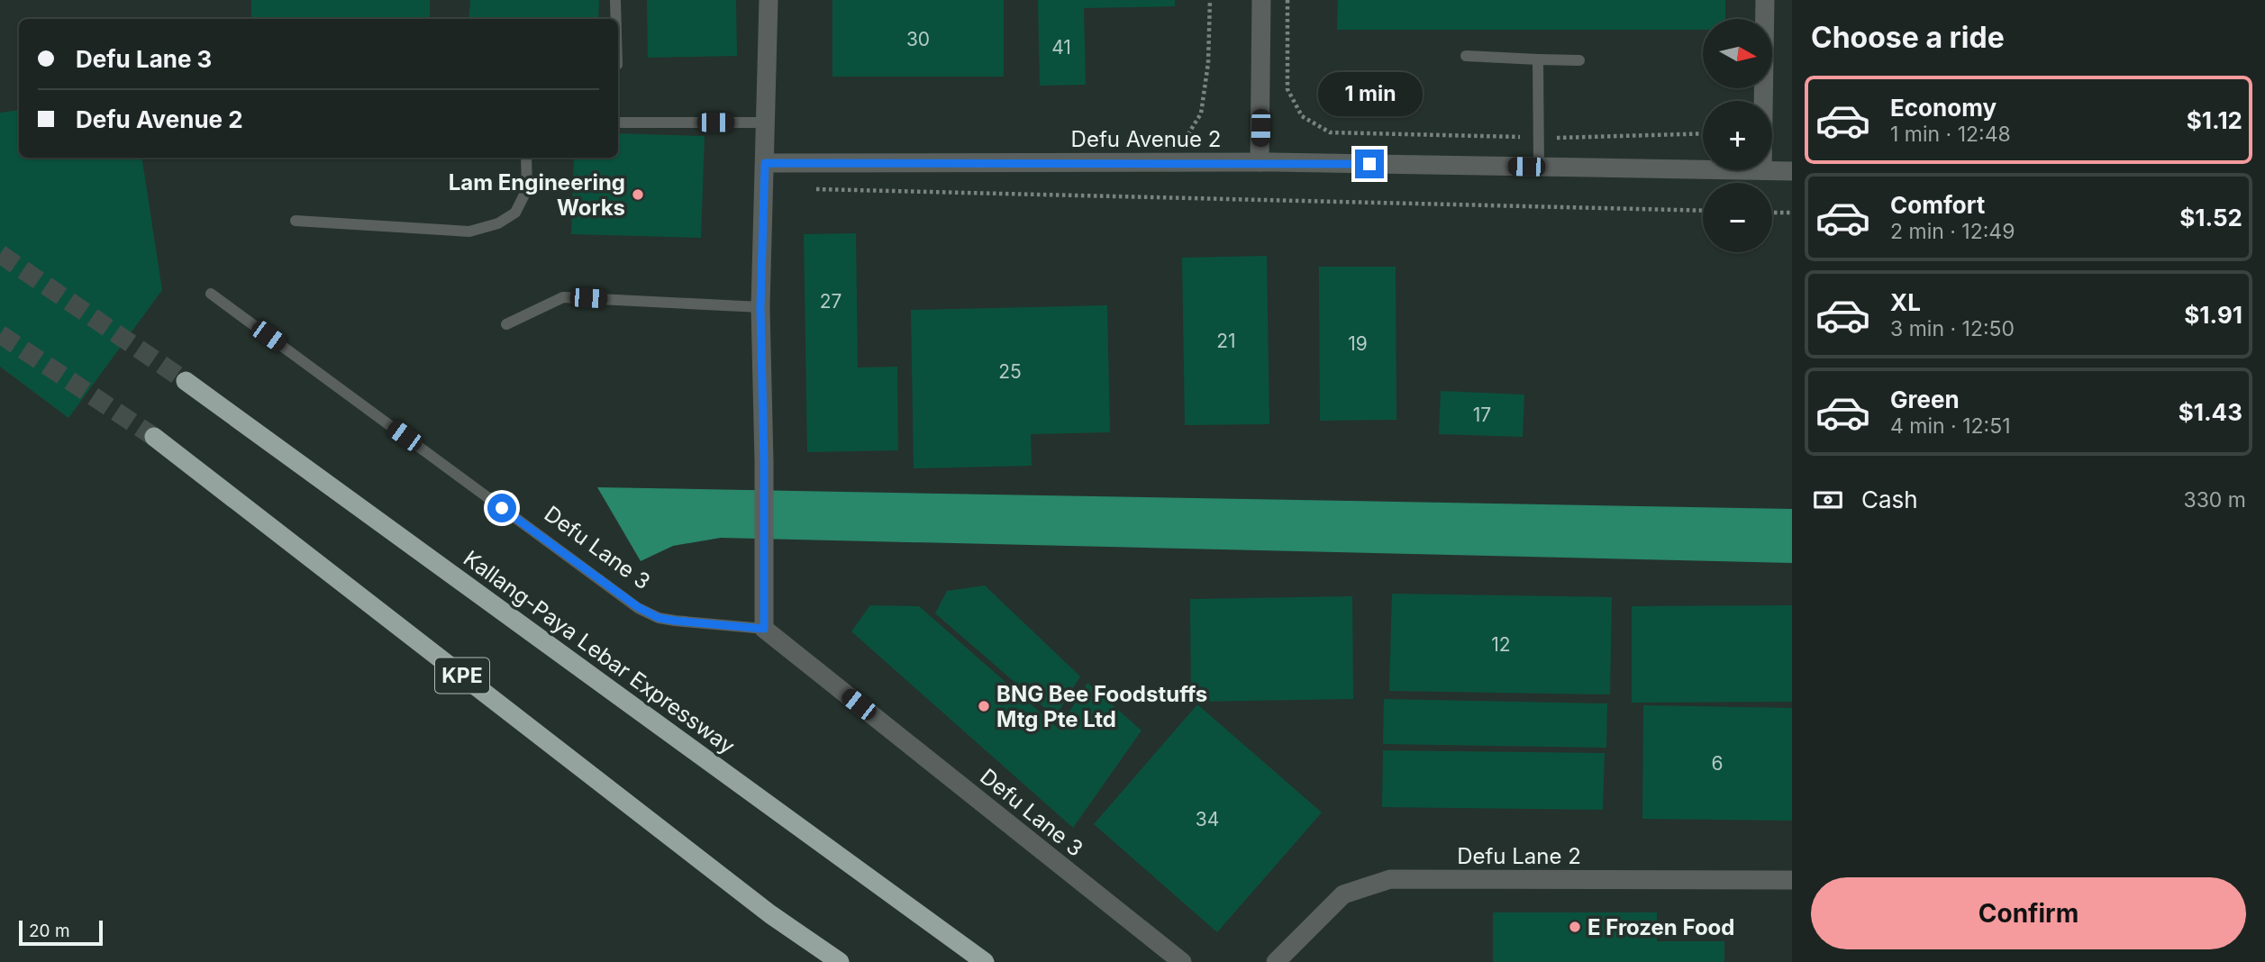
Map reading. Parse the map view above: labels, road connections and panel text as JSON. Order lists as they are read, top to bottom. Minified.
{"streets":{"highway":["Kallang-Paya Lebar Expressway","KPE"],"street":["Defu Avenue 2","Defu Lane 3","Defu Lane 2"]},"places":["Lam Engineering Works","BNG Bee Foodstuffs Mtg Pte Ltd","E Frozen Food"],"house_numbers":["30","41","27","21","19","25","17","12","6","34"],"scale_bar":"20 m","north":"right","page":{"heading":"Choose a ride","map_buttons":["+","−"],"banner":["Defu Lane 3","Defu Avenue 2"],"bubble":"1 min","list":[{"name":"Economy","note":"1 min · 12:48","value":"$1.12"},{"name":"Comfort","note":"2 min · 12:49","value":"$1.52"},{"name":"XL","note":"3 min · 12:50","value":"$1.91"},{"name":"Green","note":"4 min · 12:51","value":"$1.43"}],"pay":["Cash","330 m"],"buttons":"Confirm","scale":"20 m"}}
